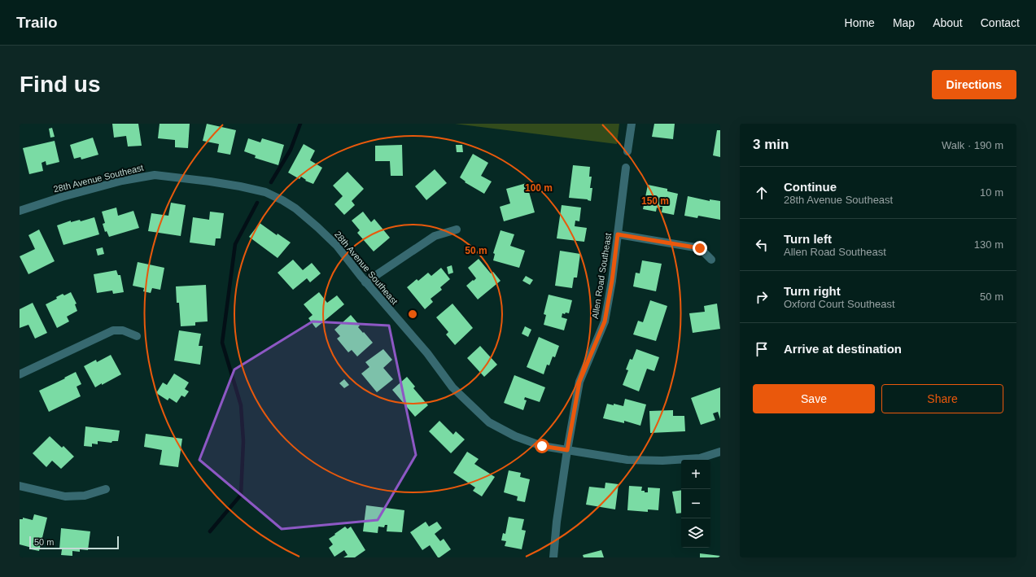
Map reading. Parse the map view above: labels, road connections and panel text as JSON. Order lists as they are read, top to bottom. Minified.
{"streets":{"street":["28th Avenue Southeast","Allen Road Southeast"]},"crossings":[["28th Avenue Southeast","Allen Road Southeast"]],"scale_bar":"50 m","page":{"header":"Trailo","nav":["Home","Map","About","Contact"],"buttons":["Directions",["Save","Share"]],"title":"Find us","heading":["3 min","Walk · 190 m"],"list":[["Continue","28th Avenue Southeast","10 m"],["Turn left","Allen Road Southeast","130 m"],["Turn right","Oxford Court Southeast","50 m"],"Arrive at destination"],"map_buttons":["+","−"],"scale":"50 m"},"rings":["100 m","150 m","50 m"]}
